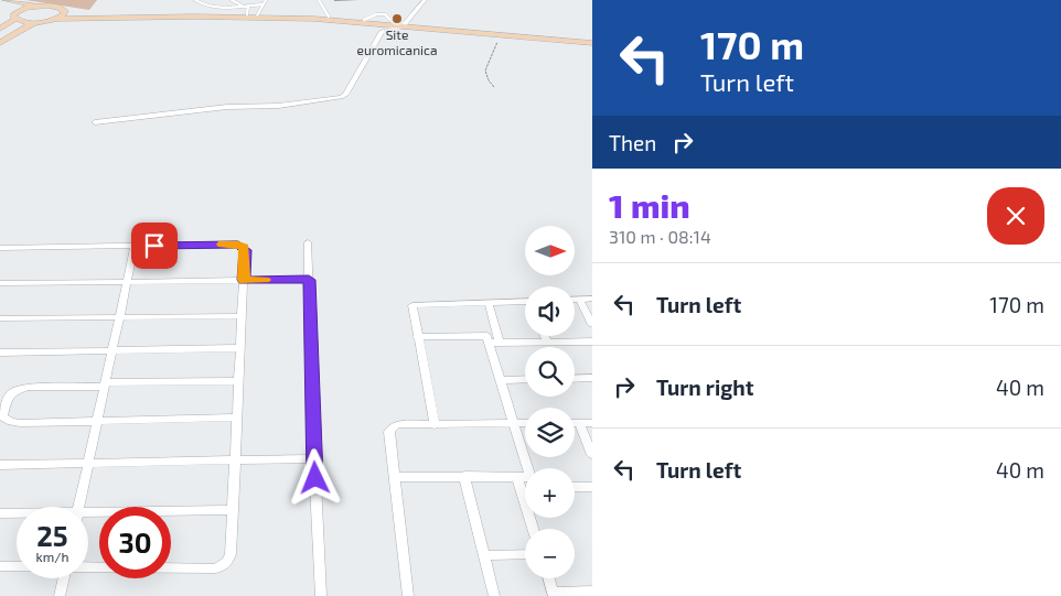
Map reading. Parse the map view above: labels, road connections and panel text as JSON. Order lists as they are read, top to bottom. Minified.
{"places":["Site euromicanica"],"north":"right","page":{"turn":["170 m","Turn left"],"then":"Then","heading":["1 min","310 m · 08:14"],"map_buttons":["+","−"],"list":[{"name":"Turn left","value":"170 m"},{"name":"Turn right","value":"40 m"},{"name":"Turn left","value":"40 m"}],"speed":"25 km/h","limit":"30"}}
